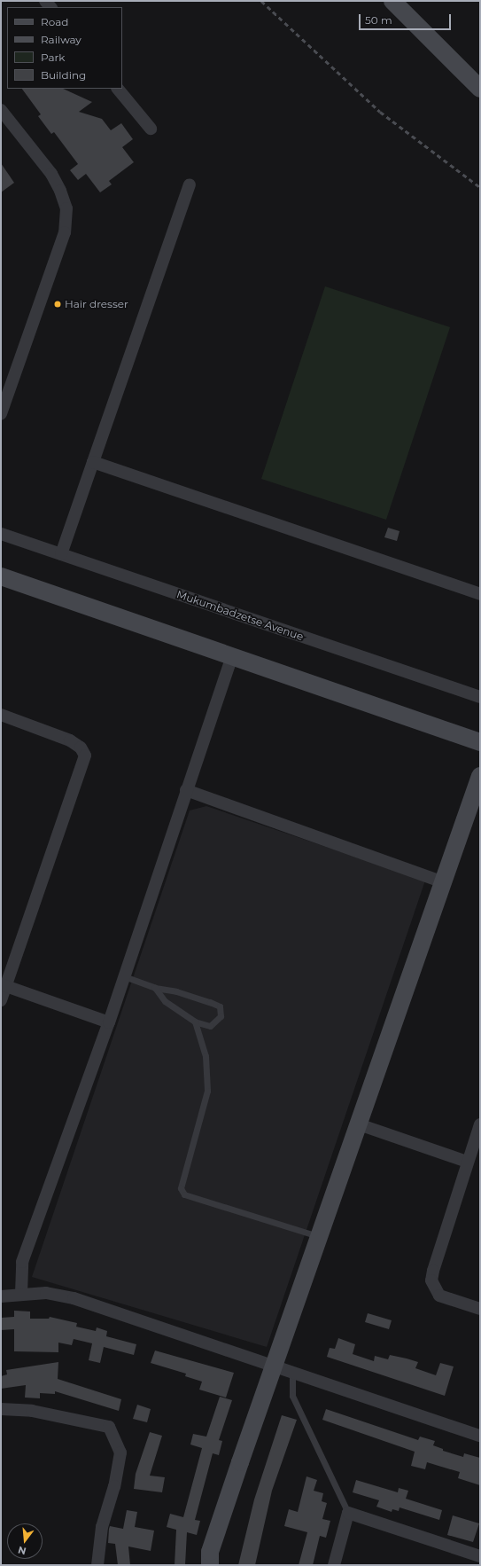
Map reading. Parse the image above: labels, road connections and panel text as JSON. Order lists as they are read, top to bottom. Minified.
{"streets":{"street":["Mukumbadzetse Avenue"]},"places":["Hair dresser"],"legend":["Road","Railway","Park","Building"],"scale_bar":"50 m","north":"bottom"}
